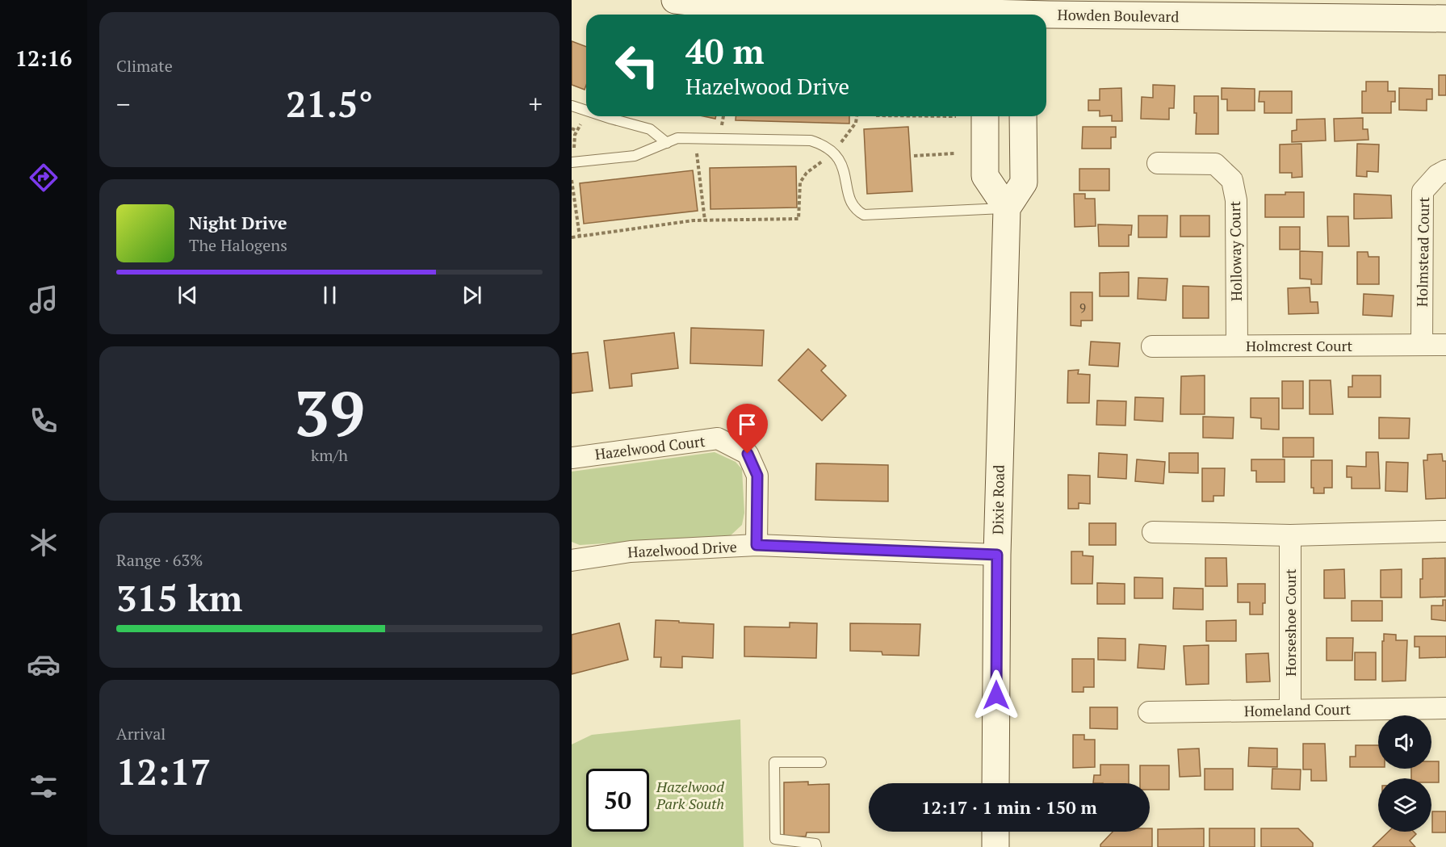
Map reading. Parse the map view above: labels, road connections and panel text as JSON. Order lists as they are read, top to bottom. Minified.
{"streets":{"main road":["Howden Boulevard","Dixie Road"],"street":["Holloway Court","Holmstead Court","Holmcrest Court","Hazelwood Court","Hazelwood Drive","Horseshoe Court","Homeland Court"]},"crossings":[["Holloway Court","Holmcrest Court"],["Holmstead Court","Holmcrest Court"],["Hazelwood Court","Hazelwood Drive"],["Dixie Road","Hazelwood Drive"],["Horseshoe Court","Homeland Court"]],"parks":["Hazelwood Park South"],"house_numbers":["9"],"page":{"tabs":"12:16","tile":["Climate",["39","km/h"],["Range · 63%","315 km"],["Arrival","12:17"]],"turn":["40 m","Hazelwood Drive"],"heat":["−","21.5°","+"],"song":["Night Drive","The Halogens"],"limit":"50","trip":"12:17 · 1 min · 150 m"}}
